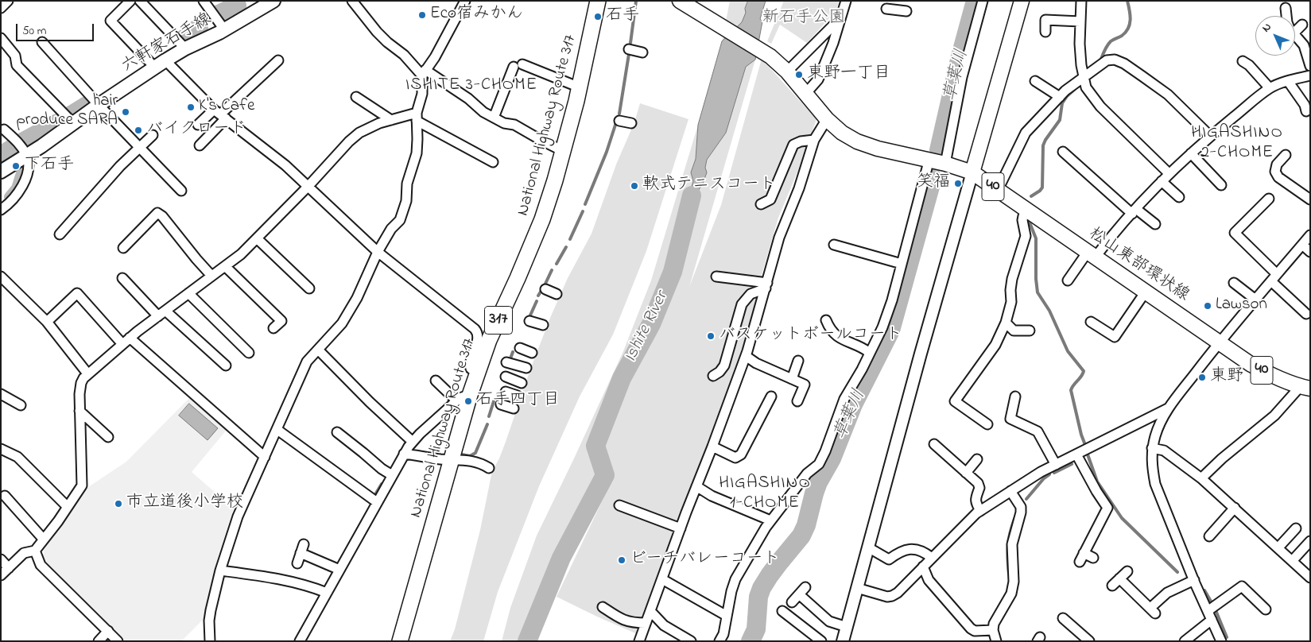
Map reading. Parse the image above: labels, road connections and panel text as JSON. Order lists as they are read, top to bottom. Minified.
{"streets":{"highway":["National Highway Route 317","317"],"main road":["六軒家石手線","40","松山東部環状線"]},"crossings":[["40","松山東部環状線"]],"districts":["ISHITE 3-CHOME","HIGASHINO 2-CHOME","HIGASHINO 1-CHOME"],"water":["草葉川","Ishite River"],"parks":["新石手公園"],"places":["Eco宿みかん","石手","東野一丁目","K's Cafe","hair produce SARA","バイクロード","下石手","笑福","軟式テニスコート","Lawson","バスケットボールコート","東野","石手四丁目","市立道後小学校","ビーチバレーコート"],"scale_bar":"50 m","north":"top left"}
